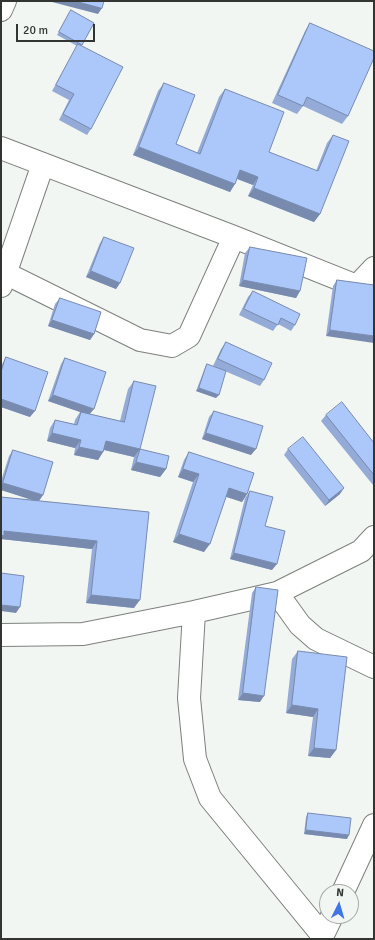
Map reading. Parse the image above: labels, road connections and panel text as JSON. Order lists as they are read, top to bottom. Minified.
{"scale_bar":"20 m","north":"top"}
